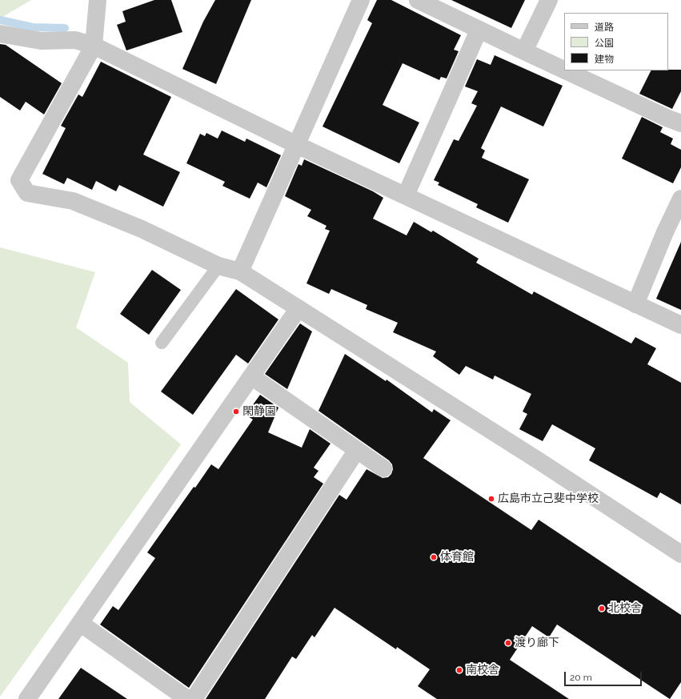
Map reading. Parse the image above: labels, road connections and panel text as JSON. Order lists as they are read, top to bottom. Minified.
{"places":["閑静園","広島市立己斐中学校","体育館","北校舎","渡り廊下","南校舎"],"legend":["道路","公園","建物"],"scale_bar":"20 m"}
